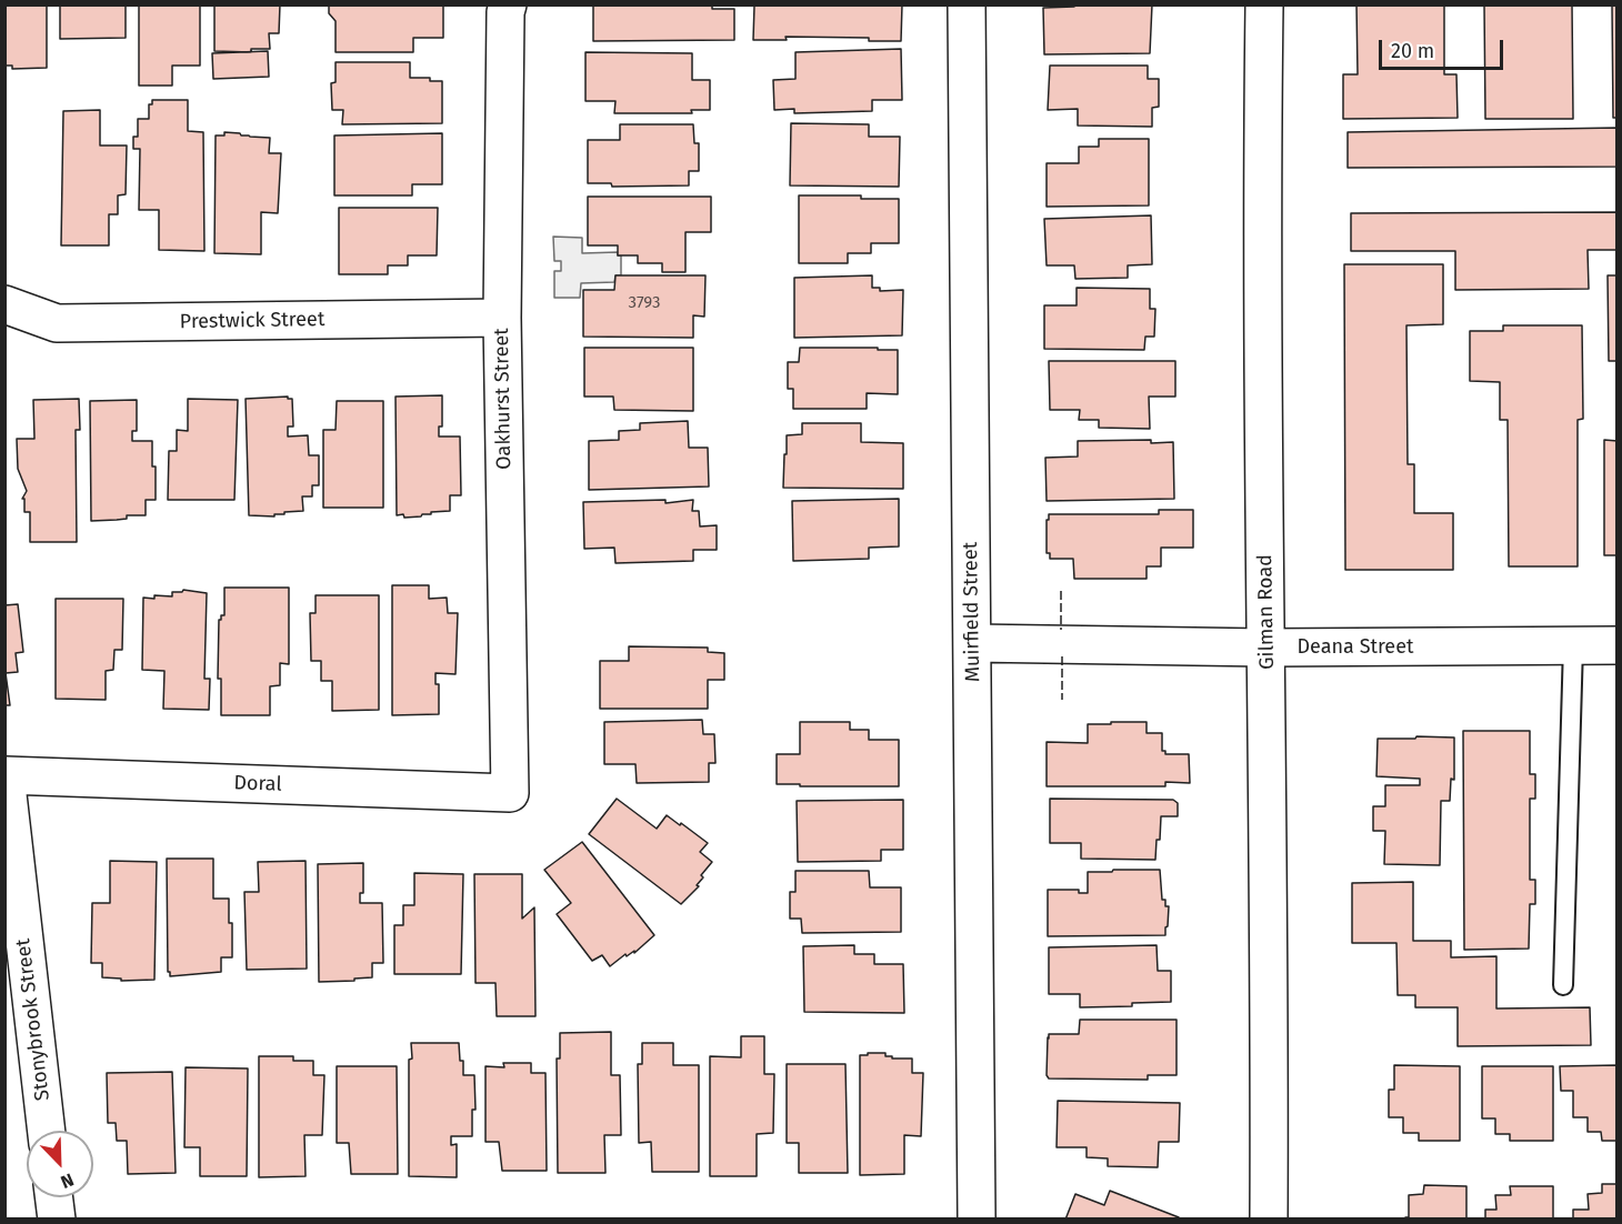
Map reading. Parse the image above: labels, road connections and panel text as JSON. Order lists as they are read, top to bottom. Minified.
{"streets":{"street":["Prestwick Street","Oakhurst Street","Muirfield Street","Gilman Road","Deana Street","Doral","Stonybrook Street"]},"crossings":[["Prestwick Street","Oakhurst Street"],["Oakhurst Street","Doral"],["Muirfield Street","Deana Street"],["Gilman Road","Deana Street"],["Doral","Stonybrook Street"]],"house_numbers":["3793"],"scale_bar":"20 m","north":"bottom right"}
